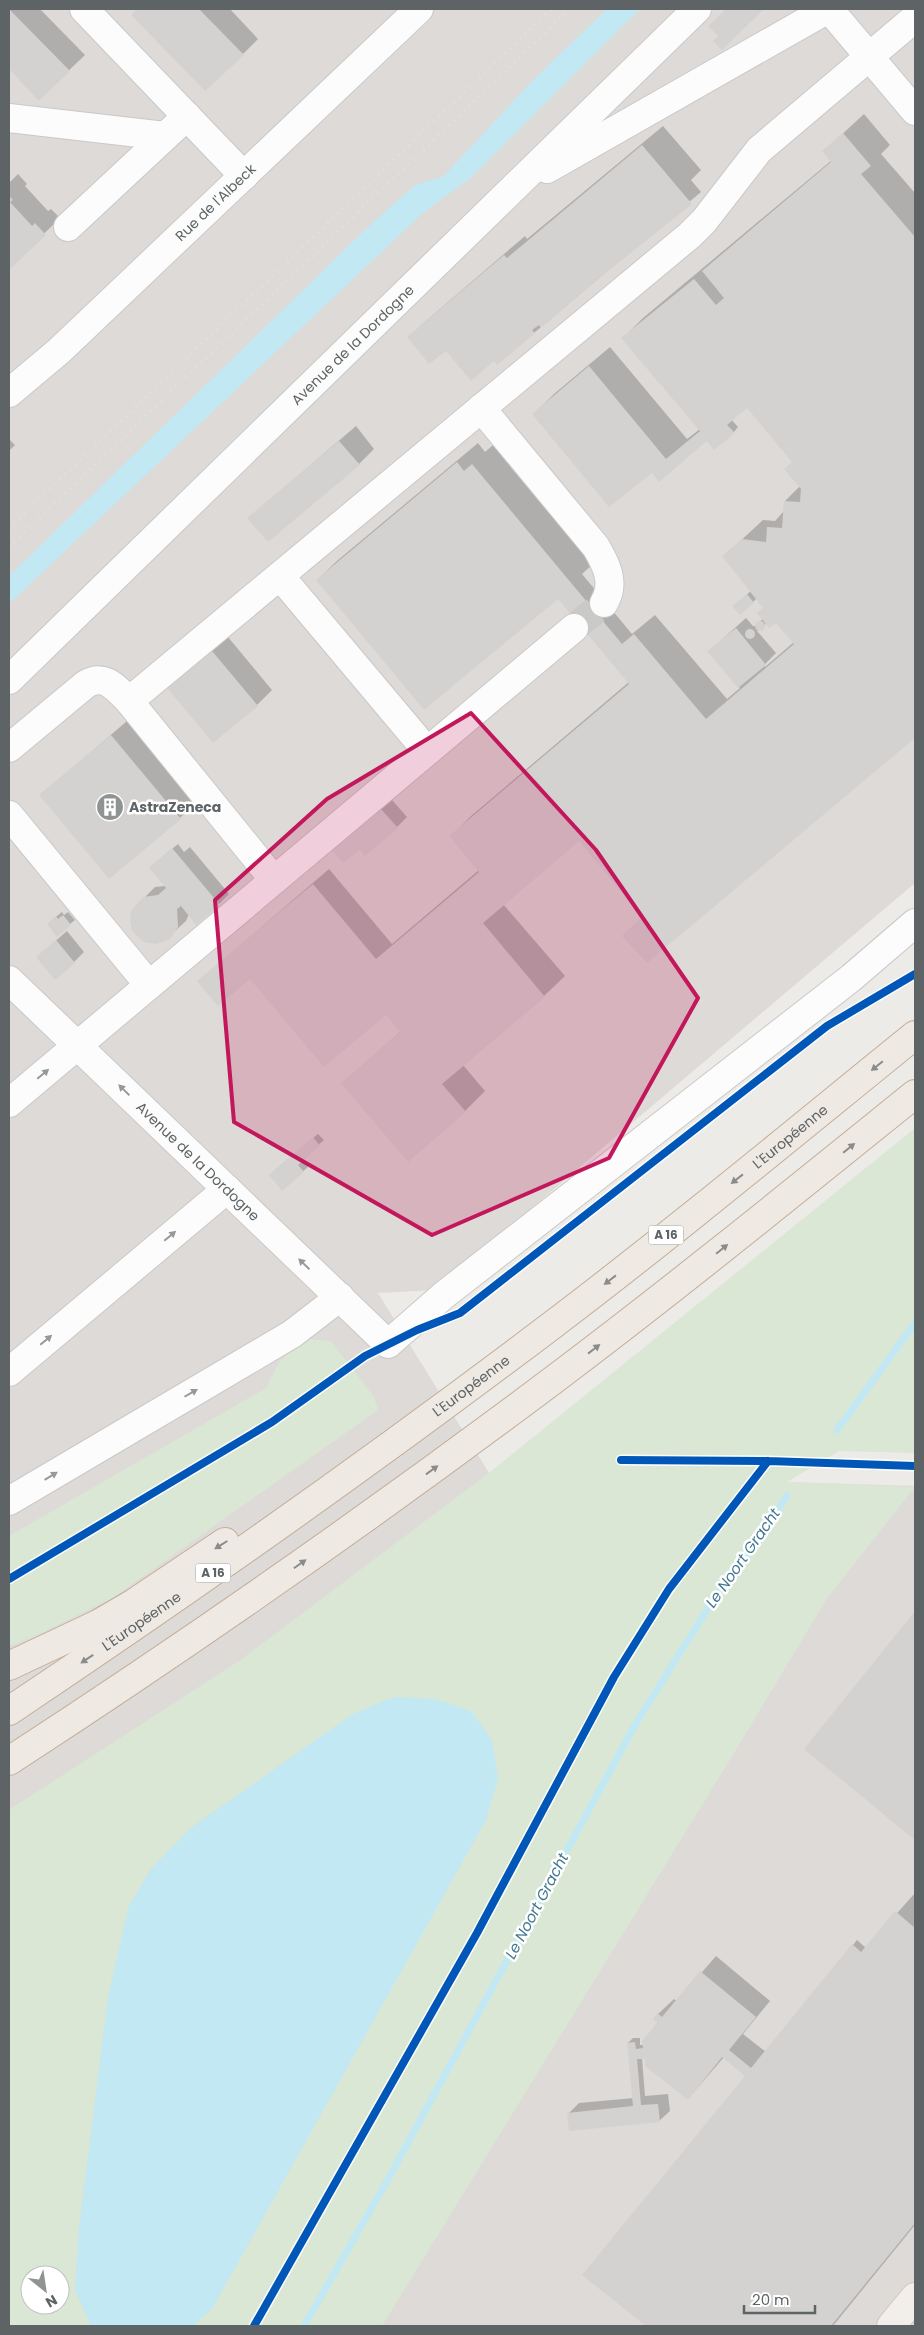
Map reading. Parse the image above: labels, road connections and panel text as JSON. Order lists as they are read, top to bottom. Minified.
{"streets":{"highway":["L'Européenne","A 16"],"street":["Rue de l'Albeck","Avenue de la Dordogne"]},"water":["Le Noort Gracht"],"places":{"building":["AstraZeneca"]},"scale_bar":"20 m","north":"bottom right"}
